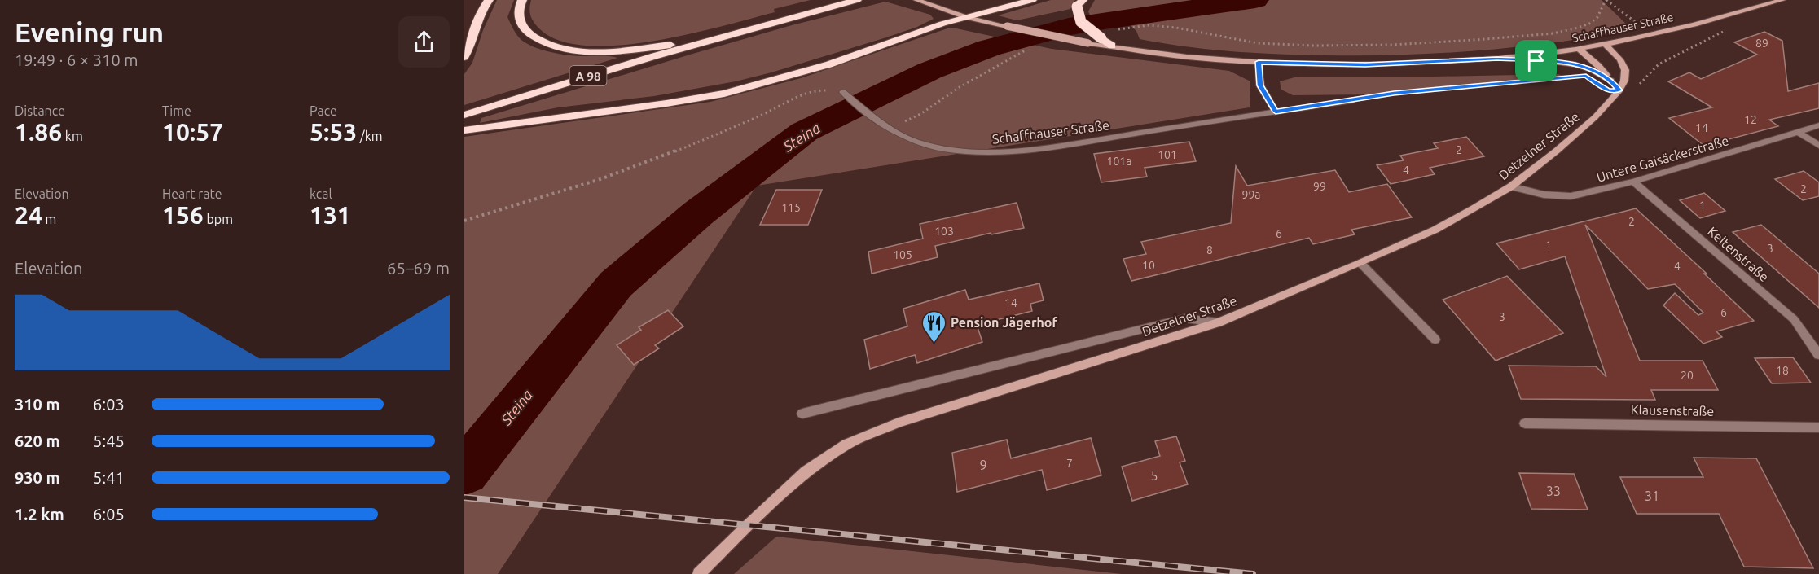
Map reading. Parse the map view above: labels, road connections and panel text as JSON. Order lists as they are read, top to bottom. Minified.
{"streets":{"highway":["A 98"],"main road":["Schaffhauser Straße","Detzelner Straße"],"street":["Untere Gaisäckerstraße","Keltenstraße","Klausenstraße"]},"crossings":[["Detzelner Straße","Untere Gaisäckerstraße"],["Untere Gaisäckerstraße","Keltenstraße"]],"water":["Steina"],"places":{"restaurant":["Pension Jägerhof"]},"house_numbers":["89","12","14","2","101","101a","4","99","2","99a","1","115","2","103","6","1","3","8","105","10","4","14","6","3","18","20","7","9","5","33","31"],"page":{"heading":["Evening run","19:49 · 6 × 310 m"],"stats":[["Distance","1.86 km"],["Time","10:57"],["Pace","5:53 /km"],["Elevation","24 m"],["Heart rate","156 bpm"],["kcal","131"]],"chart":["Elevation","65–69 m"],"list":[{"name":"310 m","note":"6:03"},{"name":"620 m","note":"5:45"},{"name":"930 m","note":"5:41"},{"name":"1.2 km","note":"6:05"}]}}
